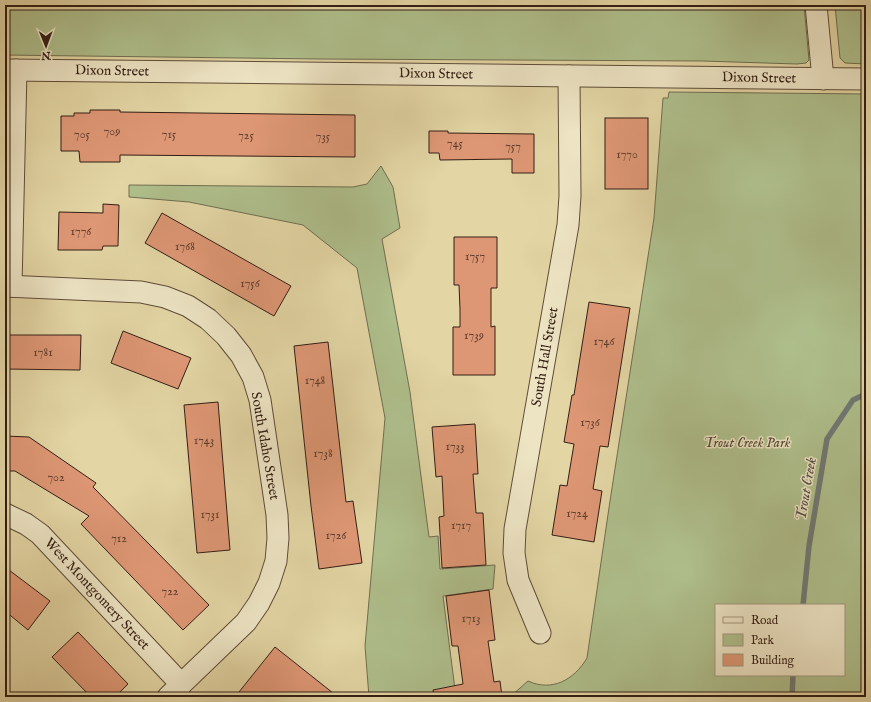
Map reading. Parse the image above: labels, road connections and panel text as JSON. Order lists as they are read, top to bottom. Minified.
{"streets":{"street":["Dixon Street","South Hall Street","South Idaho Street","West Montgomery Street"]},"crossings":[["Dixon Street","South Hall Street"],["South Idaho Street","West Montgomery Street"]],"water":["Trout Creek"],"parks":["Trout Creek Park"],"house_numbers":["709","705","715","725","735","745","757","1770","1776","1768","1757","1756","1739","1746","1781","1748","1736","1743","1733","1738","702","1724","1731","1717","1726","712","722","1713"],"legend":["Road","Park","Building"],"north":"bottom"}
